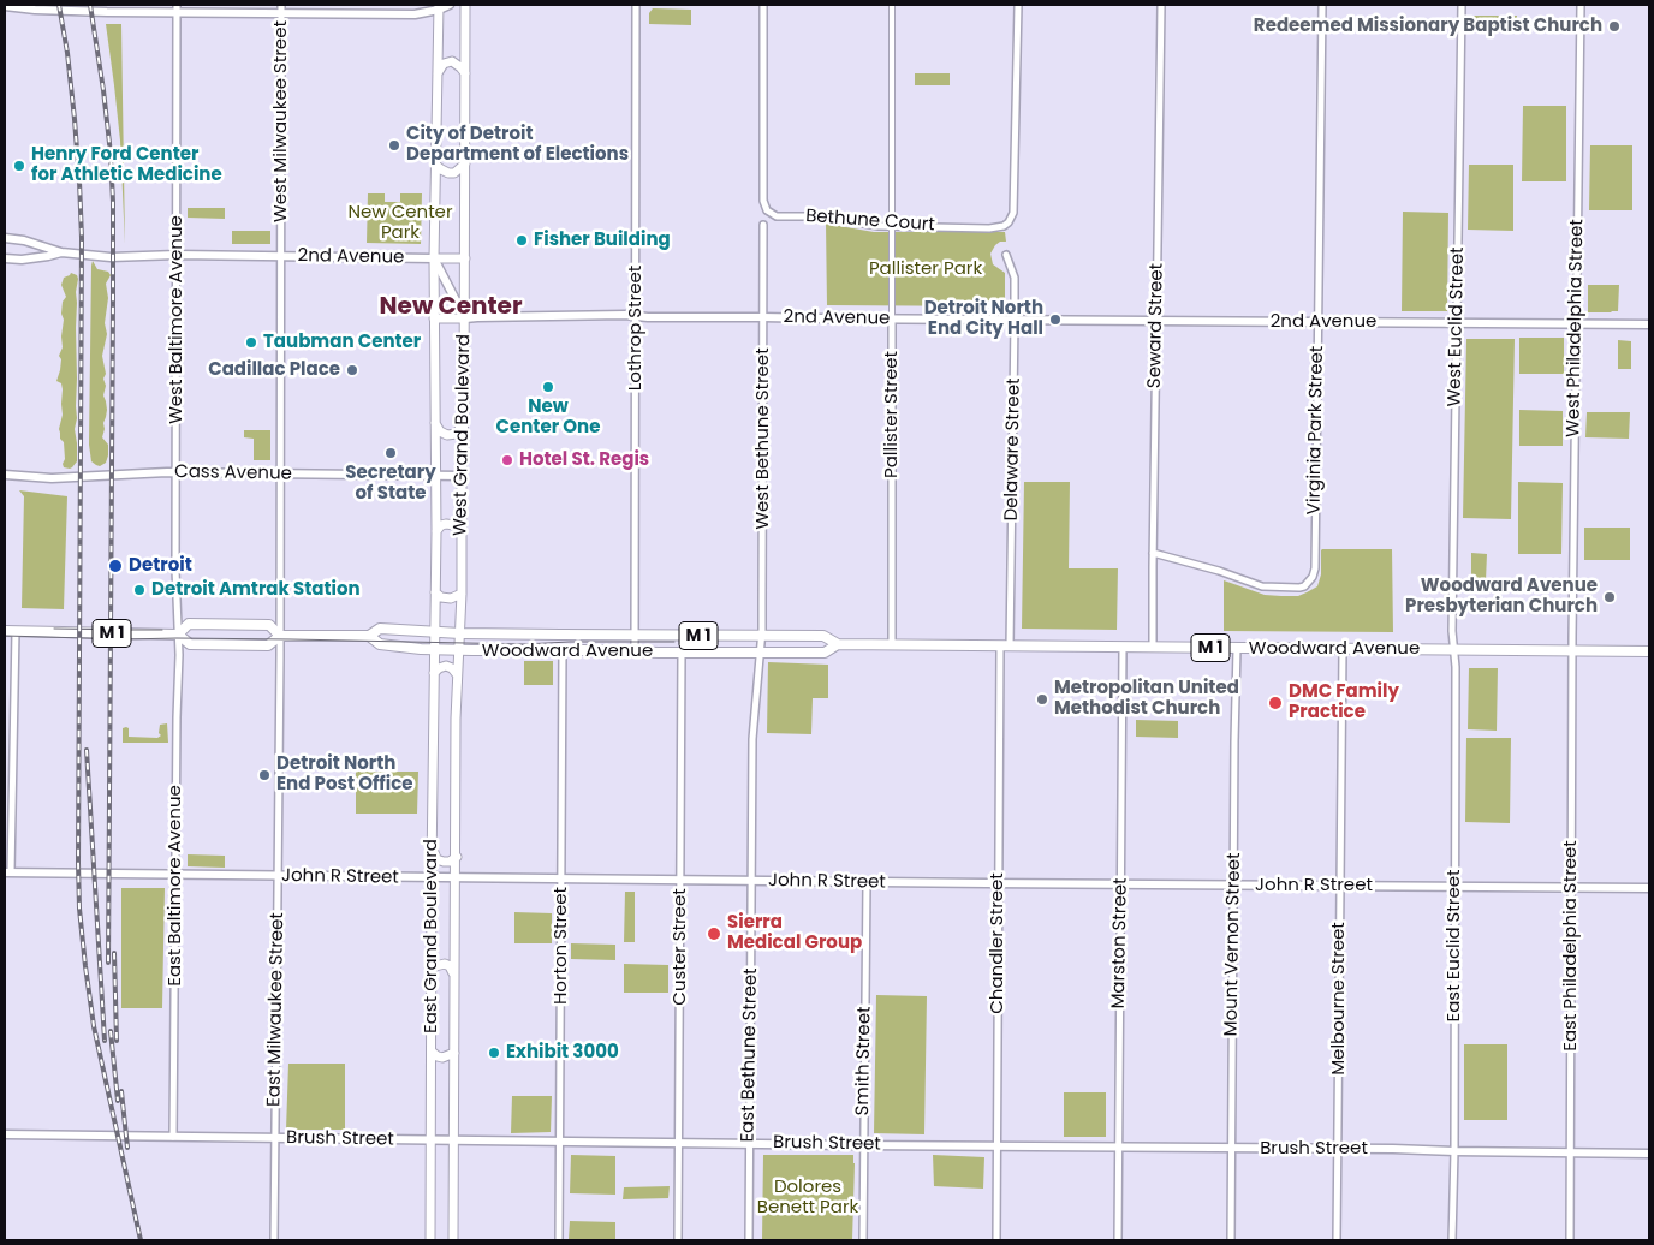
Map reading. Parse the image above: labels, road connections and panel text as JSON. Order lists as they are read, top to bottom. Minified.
{"streets":{"main road":["West Grand Boulevard","M 1","Woodward Avenue","East Grand Boulevard"],"street":["West Milwaukee Street","Bethune Court","2nd Avenue","West Baltimore Avenue","Seward Street","West Euclid Street","Lothrop Street","West Philadelphia Street","Pallister Street","Virginia Park Street","West Bethune Street","Delaware Street","Cass Avenue","John R Street","East Baltimore Avenue","Chandler Street","Marston Street","Mount Vernon Street","Horton Street","East Euclid Street","East Philadelphia Street","Custer Street","Melbourne Street","East Milwaukee Street","East Bethune Street","Smith Street","Brush Street"]},"crossings":[["West Milwaukee Street","2nd Avenue"],["West Milwaukee Street","Cass Avenue"],["West Milwaukee Street","Woodward Avenue"],["West Milwaukee Street","East Milwaukee Street"],["Bethune Court","Pallister Street"],["2nd Avenue","West Baltimore Avenue"],["2nd Avenue","Seward Street"],["2nd Avenue","West Euclid Street"],["2nd Avenue","Lothrop Street"],["2nd Avenue","West Philadelphia Street"],["2nd Avenue","Pallister Street"],["2nd Avenue","Virginia Park Street"],["2nd Avenue","West Grand Boulevard"],["2nd Avenue","West Bethune Street"],["2nd Avenue","Delaware Street"],["West Baltimore Avenue","Cass Avenue"],["West Baltimore Avenue","Woodward Avenue"],["West Baltimore Avenue","East Baltimore Avenue"],["Seward Street","Virginia Park Street"],["Seward Street","Woodward Avenue"],["West Euclid Street","Woodward Avenue"],["West Euclid Street","East Euclid Street"],["Lothrop Street","Woodward Avenue"],["West Philadelphia Street","Woodward Avenue"],["West Philadelphia Street","East Philadelphia Street"],["Pallister Street","Woodward Avenue"],["West Grand Boulevard","Cass Avenue"],["West Grand Boulevard","Woodward Avenue"],["West Grand Boulevard","East Grand Boulevard"],["West Bethune Street","Woodward Avenue"],["West Bethune Street","East Bethune Street"],["Delaware Street","Woodward Avenue"],["Delaware Street","Chandler Street"],["Woodward Avenue","East Baltimore Avenue"],["Woodward Avenue","East Grand Boulevard"],["Woodward Avenue","Chandler Street"],["Woodward Avenue","Marston Street"],["Woodward Avenue","Mount Vernon Street"],["Woodward Avenue","Horton Street"],["Woodward Avenue","East Euclid Street"],["Woodward Avenue","East Philadelphia Street"],["Woodward Avenue","Custer Street"],["Woodward Avenue","Melbourne Street"],["Woodward Avenue","East Milwaukee Street"],["Woodward Avenue","East Bethune Street"],["John R Street","East Baltimore Avenue"],["John R Street","East Grand Boulevard"],["John R Street","Chandler Street"],["John R Street","Marston Street"],["John R Street","Mount Vernon Street"],["John R Street","Horton Street"],["John R Street","East Euclid Street"],["John R Street","East Philadelphia Street"],["John R Street","Custer Street"],["John R Street","Melbourne Street"],["John R Street","East Milwaukee Street"],["John R Street","East Bethune Street"],["John R Street","Smith Street"],["East Baltimore Avenue","Brush Street"],["East Grand Boulevard","Brush Street"],["Chandler Street","Brush Street"],["Marston Street","Brush Street"],["Mount Vernon Street","Brush Street"],["Horton Street","Brush Street"],["East Euclid Street","Brush Street"],["East Philadelphia Street","Brush Street"],["Custer Street","Brush Street"],["Melbourne Street","Brush Street"],["East Milwaukee Street","Brush Street"],["East Bethune Street","Brush Street"],["Smith Street","Brush Street"]],"districts":["New Center"],"parks":["New Center Park","Pallister Park","Dolores Benett Park"],"places":["Redeemed Missionary Baptist Church","City of Detroit Department of Elections","Henry Ford Center for Athletic Medicine","Fisher Building","Detroit North End City Hall","Taubman Center","Cadillac Place","New Center One","Secretary of State","Hotel St. Regis","Detroit","Detroit Amtrak Station","Woodward Avenue Presbyterian Church","Metropolitan United Methodist Church","DMC Family Practice","Detroit North End Post Office","Sierra Medical Group","Exhibit 3000"]}
